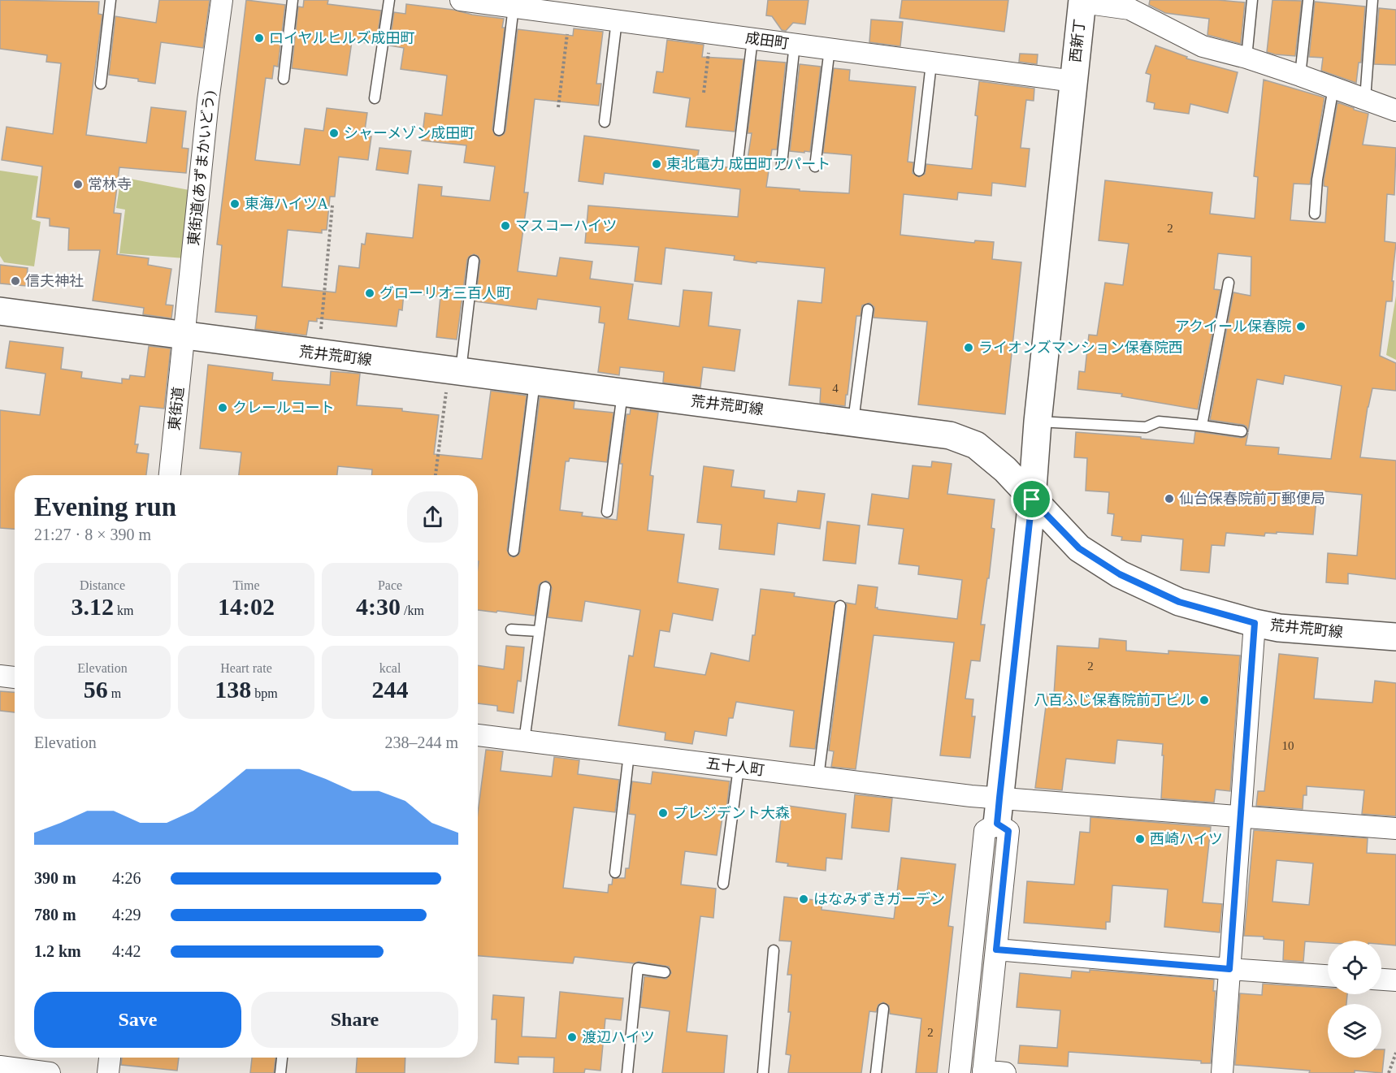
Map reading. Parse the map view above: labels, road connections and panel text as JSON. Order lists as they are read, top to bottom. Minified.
{"streets":{"main road":["西新丁","荒井荒町線"],"street":["成田町","東街道(あずまかいどう)","東街道","五十人町"]},"crossings":[["成田町","西新丁"],["西新丁","荒井荒町線"],["西新丁","五十人町"],["東街道(あずまかいどう)","荒井荒町線"],["東街道(あずまかいどう)","東街道"],["荒井荒町線","東街道"]],"places":["ロイヤルヒルズ成田町","シャーメゾン成田町","東北電力 成田町アパート","常林寺","東海ハイツA","マスコーハイツ","信夫神社","グローリオ三百人町","アクイール保春院","ライオンズマンション保春院西","クレールコート","仙台保春院前丁郵便局","八百ふじ保春院前丁ビル","プレジデント大森","西崎ハイツ","はなみずきガーデン","渡辺ハイツ"],"house_numbers":["2","4","2","10","2"],"page":{"heading":["Evening run","21:27 · 8 × 390 m"],"stats":[["Distance","3.12 km"],["Time","14:02"],["Pace","4:30 /km"],["Elevation","56 m"],["Heart rate","138 bpm"],["kcal","244"]],"chart":["Elevation","238–244 m"],"list":[{"name":"390 m","note":"4:26"},{"name":"780 m","note":"4:29"},{"name":"1.2 km","note":"4:42"}],"buttons":["Save","Share"]}}
